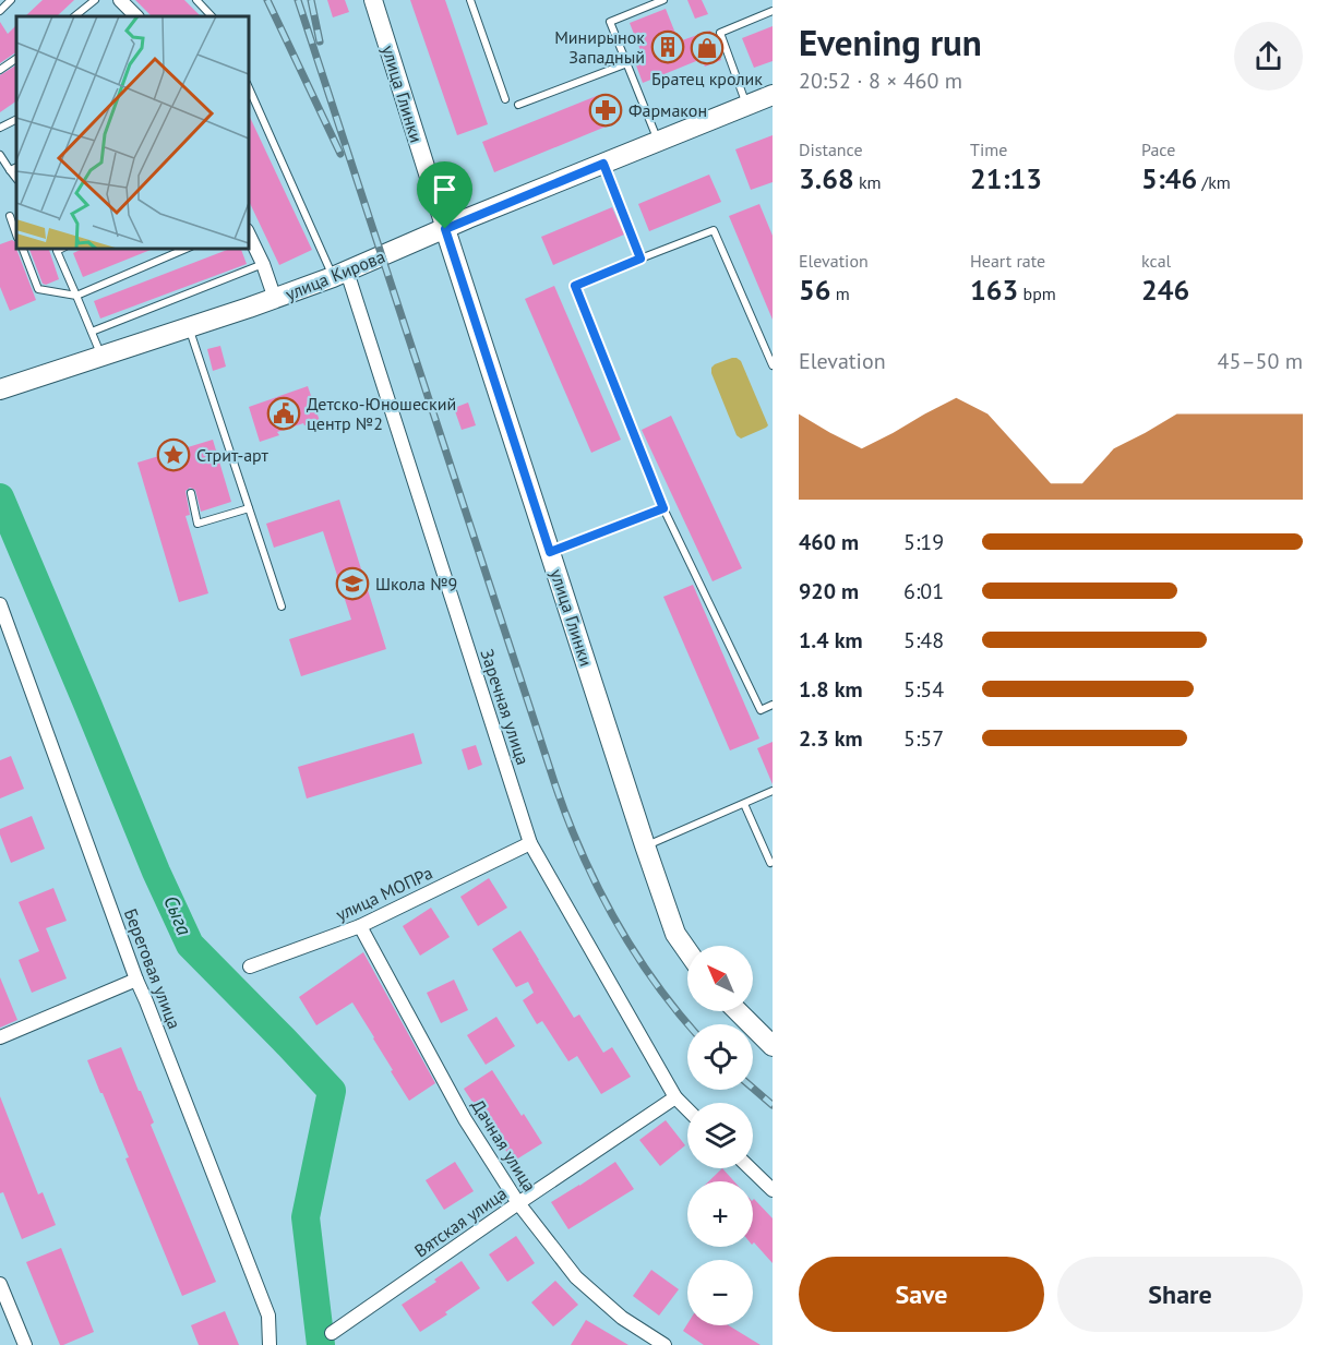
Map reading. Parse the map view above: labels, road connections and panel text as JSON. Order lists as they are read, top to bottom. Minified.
{"streets":{"main road":["улица Глинки","улица Кирова"],"street":["Заречная улица","улица МОПРа","Береговая улица","Дачная улица","Вятская улица"]},"crossings":[["улица Глинки","улица Кирова"],["улица Кирова","Заречная улица"],["Заречная улица","улица МОПРа"],["Заречная улица","Вятская улица"],["улица МОПРа","Дачная улица"],["Дачная улица","Вятская улица"]],"water":["Сыга"],"places":{"building":["Минирынок Западный"],"shop":["Братец кролик"],"pharmacy":["Фармакон"],"public building":["Детско-Юношеский центр №2"],"place":["Стрит-арт"],"school or university":["Школа №9"]},"north":"top left","page":{"heading":["Evening run","20:52 · 8 × 460 m"],"stats":[["Distance","3.68 km"],["Time","21:13"],["Pace","5:46 /km"],["Elevation","56 m"],["Heart rate","163 bpm"],["kcal","246"]],"chart":["Elevation","45–50 m"],"list":[{"name":"460 m","note":"5:19"},{"name":"920 m","note":"6:01"},{"name":"1.4 km","note":"5:48"},{"name":"1.8 km","note":"5:54"},{"name":"2.3 km","note":"5:57"}],"map_buttons":["+","−"],"buttons":["Save","Share"]}}
